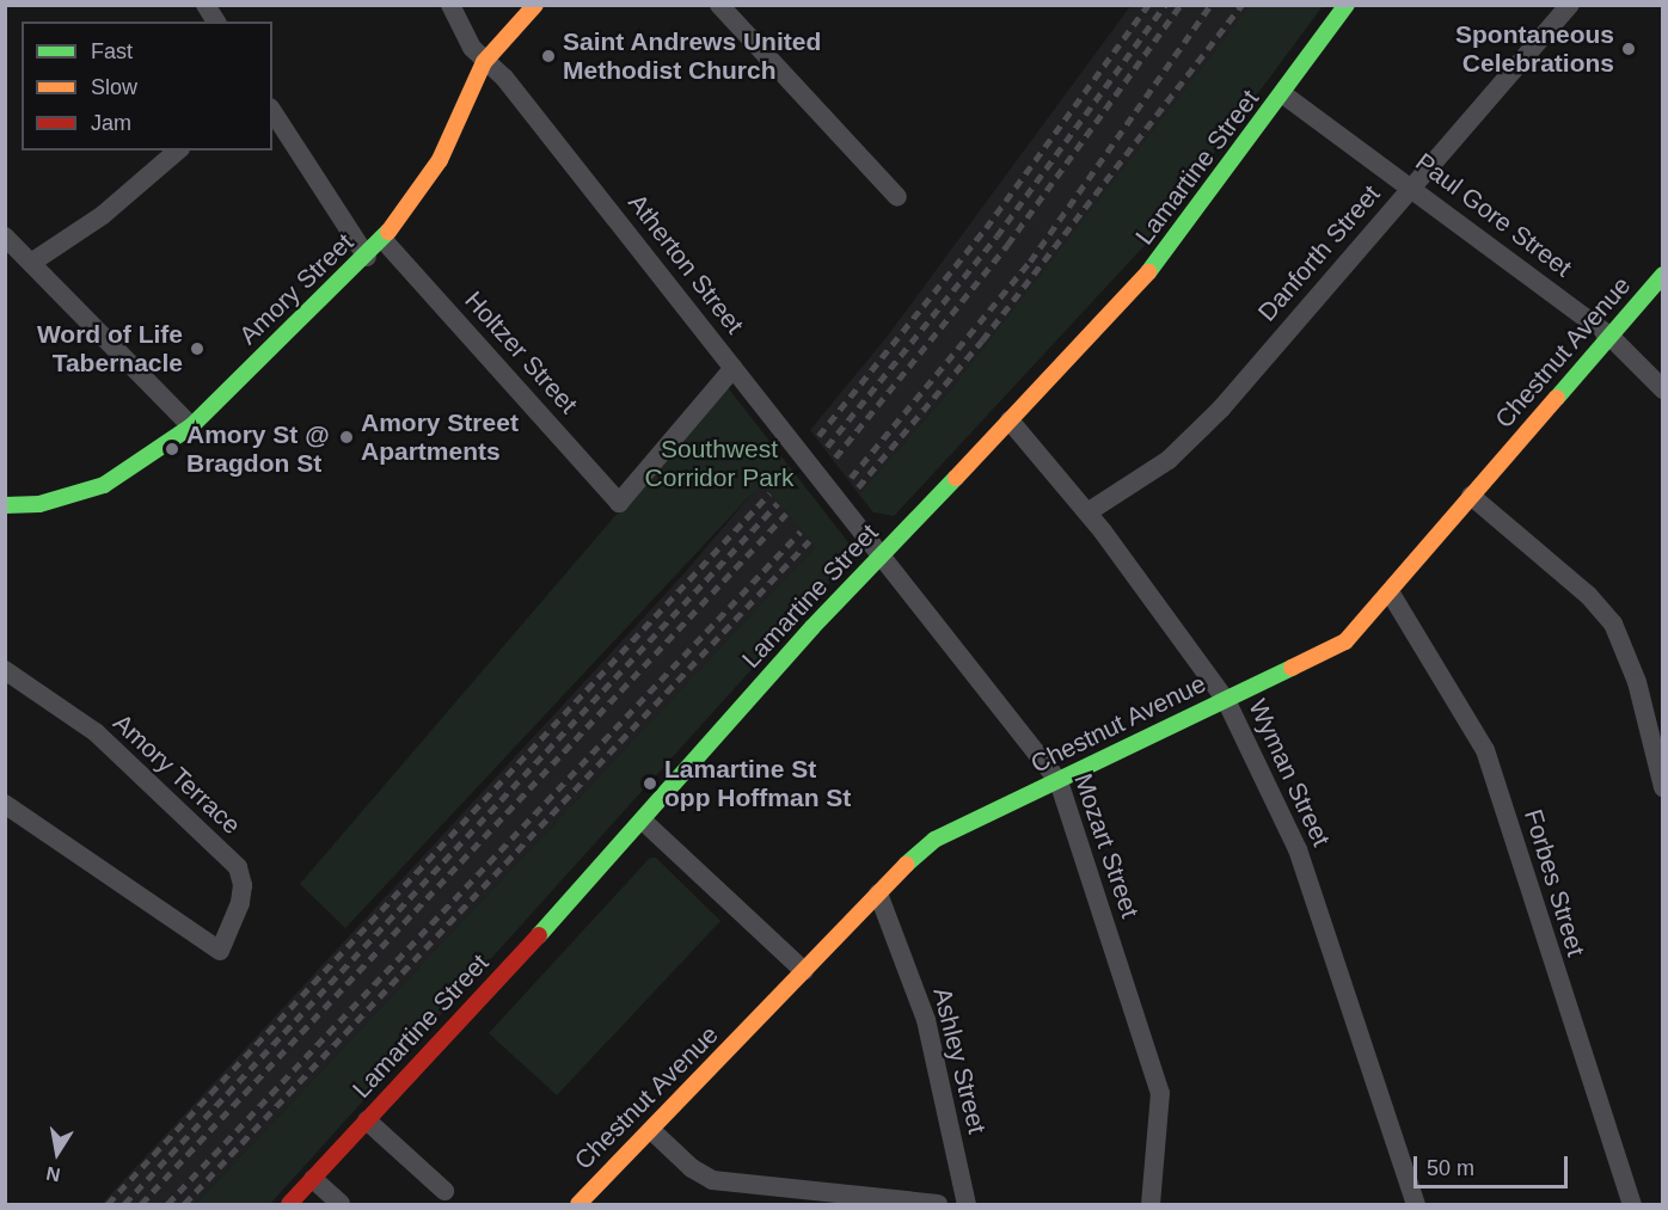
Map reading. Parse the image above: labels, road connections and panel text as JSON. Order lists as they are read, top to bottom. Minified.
{"streets":{"street":["Lamartine Street","Paul Gore Street","Danforth Street","Atherton Street","Amory Street","Holtzer Street","Chestnut Avenue","Wyman Street","Amory Terrace","Mozart Street","Forbes Street","Ashley Street"]},"crossings":[["Lamartine Street","Paul Gore Street"],["Lamartine Street","Atherton Street"],["Lamartine Street","Wyman Street"],["Lamartine Street","Mozart Street"],["Paul Gore Street","Danforth Street"],["Paul Gore Street","Chestnut Avenue"],["Danforth Street","Wyman Street"],["Atherton Street","Amory Street"],["Atherton Street","Holtzer Street"],["Atherton Street","Mozart Street"],["Amory Street","Holtzer Street"],["Chestnut Avenue","Wyman Street"],["Chestnut Avenue","Mozart Street"],["Chestnut Avenue","Forbes Street"],["Chestnut Avenue","Ashley Street"]],"parks":["Southwest Corridor Park"],"places":["Spontaneous Celebrations","Saint Andrews United Methodist Church","Word of Life Tabernacle","Amory Street Apartments","Amory St @ Bragdon St","Lamartine St opp Hoffman St"],"legend":["Fast","Slow","Jam"],"scale_bar":"50 m","north":"bottom"}
